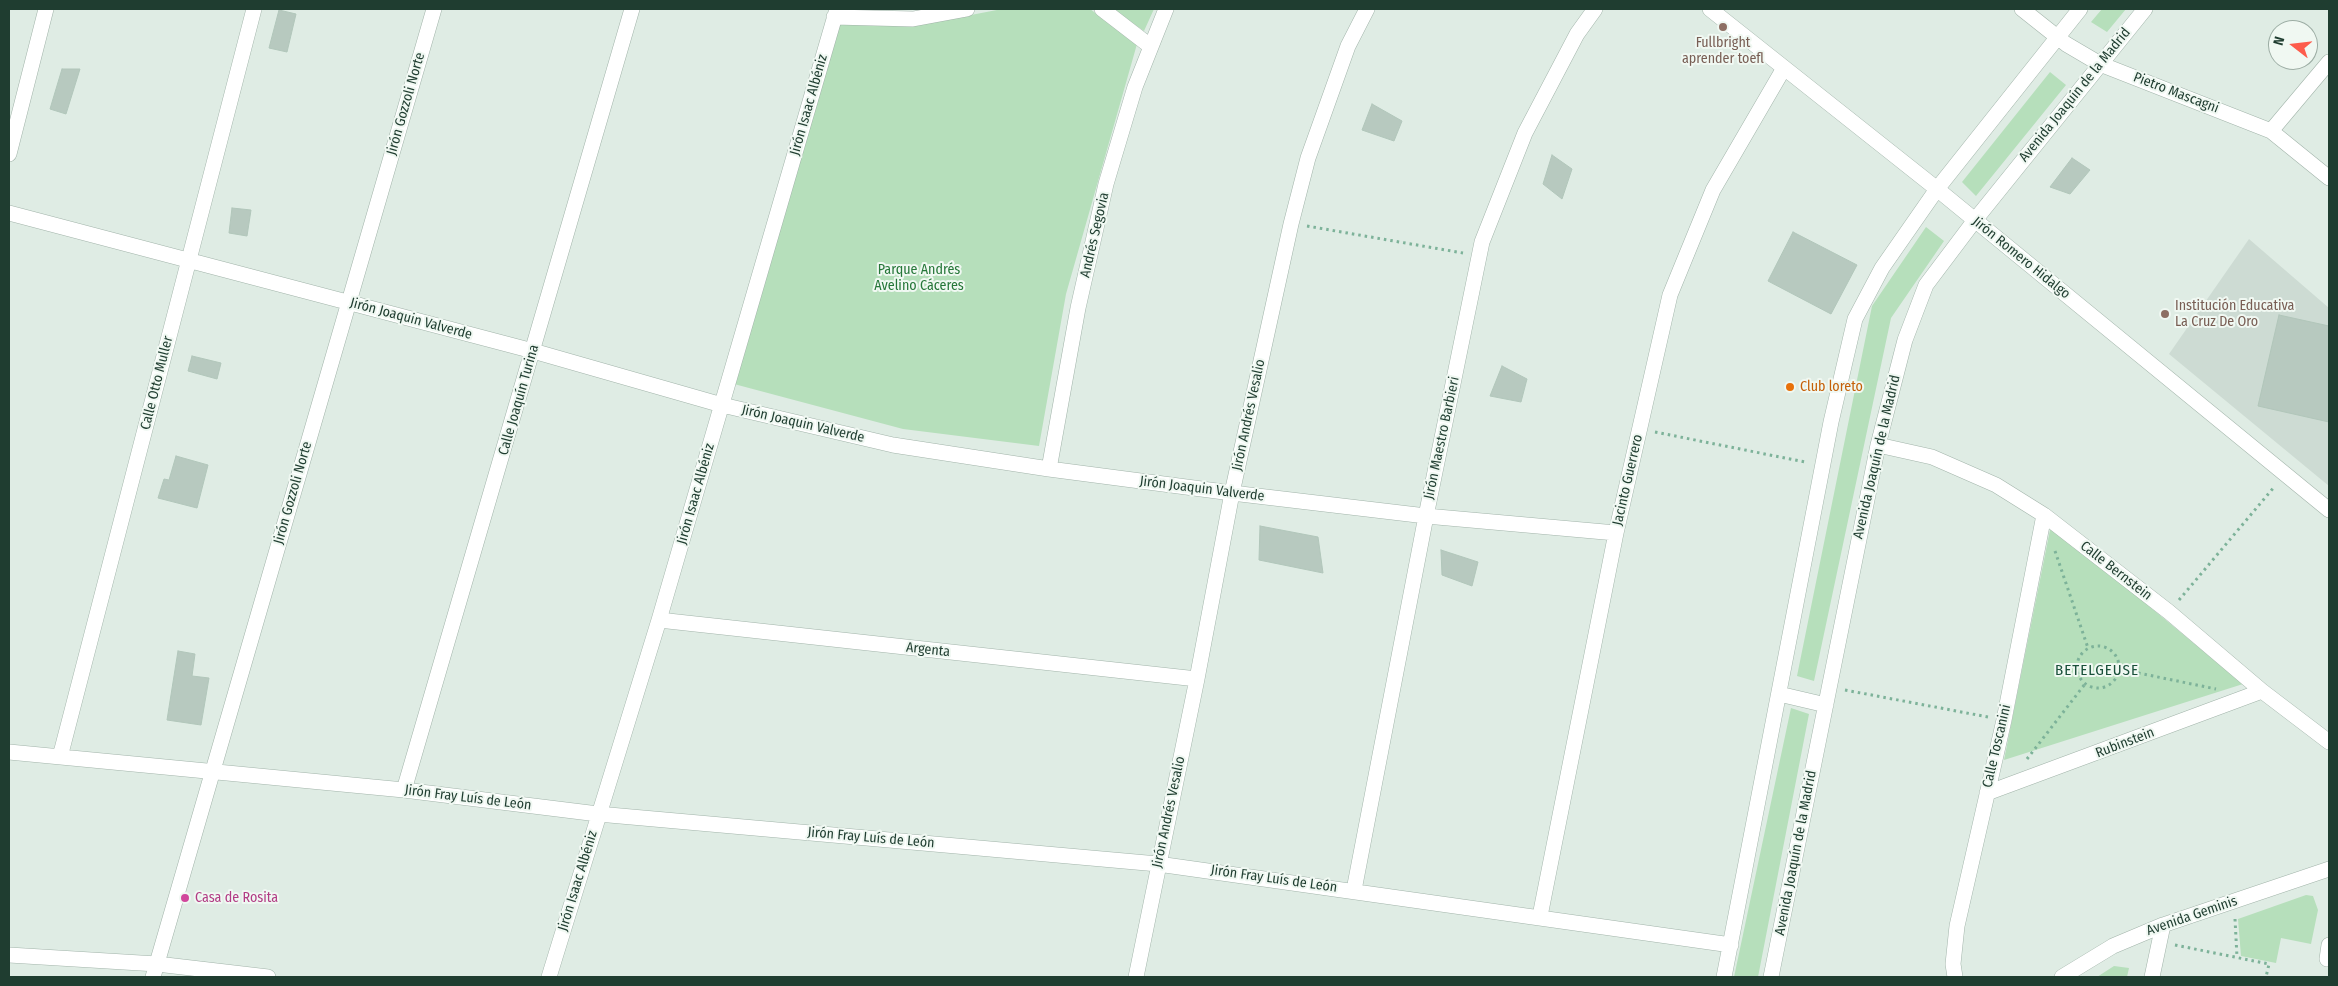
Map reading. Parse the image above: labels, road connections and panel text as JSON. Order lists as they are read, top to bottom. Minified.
{"streets":{"street":["Pietro Mascagni","Avenida Joaquín de la Madrid","Jirón Gozzoli Norte","Jirón Isaac Albéniz","Andrés Segovia","Jirón Romero Hidalgo","Jirón Joaquin Valverde","Calle Otto Muller","Calle Joaquín Turina","Jirón Andrés Vesalio","Jirón Maestro Barbieri","Jacinto Guerrero","Calle Bernstein","Argenta","Rubinstein","Calle Toscanini","Jirón Fray Luís de León","Avenida Geminis"]},"crossings":[["Pietro Mascagni","Avenida Joaquín de la Madrid"],["Avenida Joaquín de la Madrid","Jirón Romero Hidalgo"],["Avenida Joaquín de la Madrid","Calle Bernstein"],["Jirón Gozzoli Norte","Jirón Joaquin Valverde"],["Jirón Gozzoli Norte","Jirón Fray Luís de León"],["Jirón Isaac Albéniz","Jirón Joaquin Valverde"],["Jirón Isaac Albéniz","Argenta"],["Jirón Isaac Albéniz","Jirón Fray Luís de León"],["Andrés Segovia","Jirón Joaquin Valverde"],["Jirón Romero Hidalgo","Jacinto Guerrero"],["Jirón Joaquin Valverde","Calle Otto Muller"],["Jirón Joaquin Valverde","Calle Joaquín Turina"],["Jirón Joaquin Valverde","Jirón Andrés Vesalio"],["Jirón Joaquin Valverde","Jirón Maestro Barbieri"],["Jirón Joaquin Valverde","Jacinto Guerrero"],["Calle Otto Muller","Jirón Fray Luís de León"],["Calle Joaquín Turina","Jirón Fray Luís de León"],["Jirón Andrés Vesalio","Argenta"],["Jirón Andrés Vesalio","Jirón Fray Luís de León"],["Jirón Maestro Barbieri","Jirón Fray Luís de León"],["Jacinto Guerrero","Jirón Fray Luís de León"],["Calle Bernstein","Rubinstein"],["Calle Bernstein","Calle Toscanini"],["Rubinstein","Calle Toscanini"]],"districts":["BETELGEUSE"],"parks":["Parque Andrés Avelino Cáceres"],"places":["Fullbright aprender toefl","Institución Educativa La Cruz De Oro","Club loreto","Casa de Rosita"],"north":"left"}
